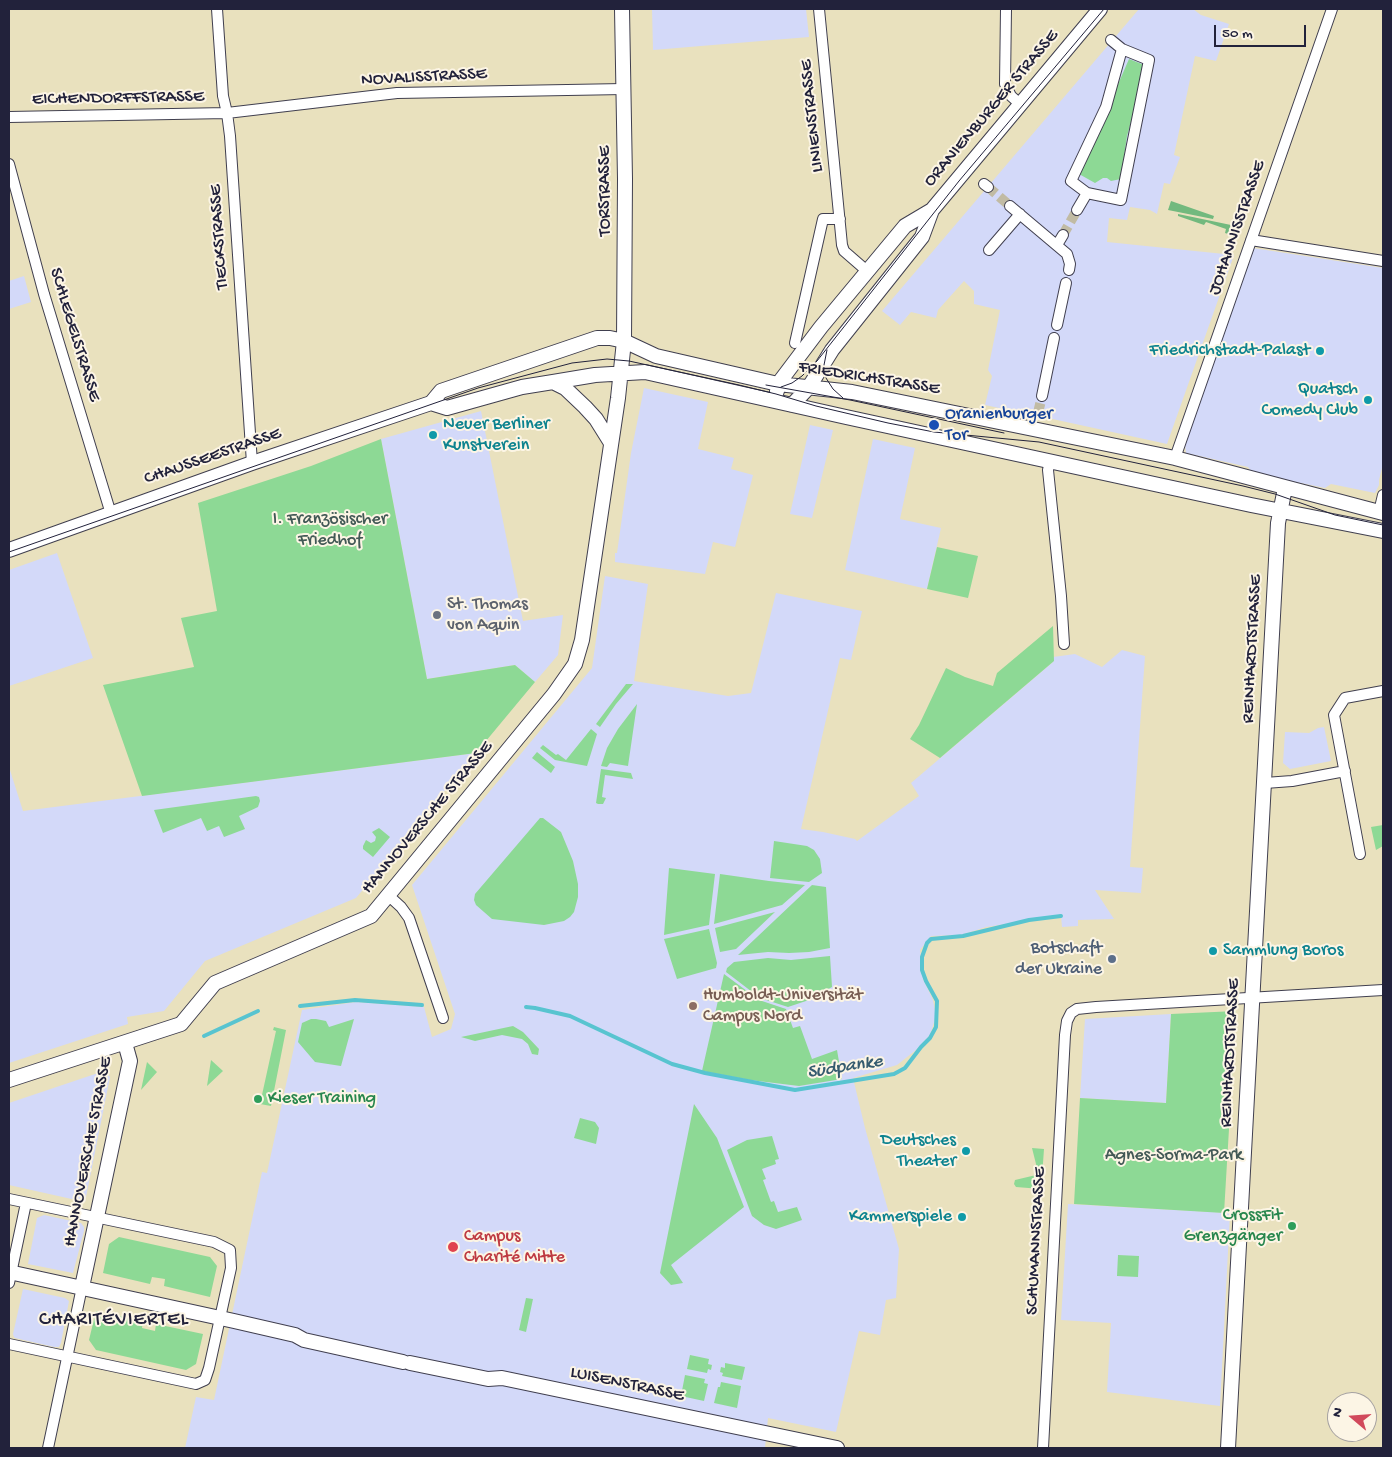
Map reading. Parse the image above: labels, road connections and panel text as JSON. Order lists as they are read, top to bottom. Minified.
{"streets":{"main road":["ORANIENBURGER STRASSE","TORSTRASSE","FRIEDRICHSTRASSE","CHAUSSEESTRASSE","REINHARDTSTRASSE","HANNOVERSCHE STRASSE","LUISENSTRASSE"],"street":["NOVALISSTRASSE","EICHENDORFFSTRASSE","LINIENSTRASSE","JOHANNISSTRASSE","TIECKSTRASSE","SCHLEGELSTRASSE","SCHUMANNSTRASSE"]},"crossings":[["NOVALISSTRASSE","EICHENDORFFSTRASSE"],["NOVALISSTRASSE","TORSTRASSE"],["NOVALISSTRASSE","TIECKSTRASSE"],["EICHENDORFFSTRASSE","TIECKSTRASSE"],["ORANIENBURGER STRASSE","LINIENSTRASSE"],["ORANIENBURGER STRASSE","FRIEDRICHSTRASSE"],["TORSTRASSE","FRIEDRICHSTRASSE"],["TORSTRASSE","CHAUSSEESTRASSE"],["TORSTRASSE","HANNOVERSCHE STRASSE"],["JOHANNISSTRASSE","FRIEDRICHSTRASSE"],["TIECKSTRASSE","CHAUSSEESTRASSE"],["SCHLEGELSTRASSE","CHAUSSEESTRASSE"],["FRIEDRICHSTRASSE","CHAUSSEESTRASSE"],["CHAUSSEESTRASSE","HANNOVERSCHE STRASSE"],["REINHARDTSTRASSE","SCHUMANNSTRASSE"],["HANNOVERSCHE STRASSE","LUISENSTRASSE"]],"districts":["CHARITÉVIERTEL"],"water":["Südpanke"],"parks":["I. Französischer Friedhof","Agnes-Sorma-Park"],"places":["Friedrichstadt-Palast","Quatsch Comedy Club","Oranienburger Tor","Neuer Berliner Kunstverein","St. Thomas von Aquin","Sammlung Boros","Botschaft der Ukraine","Humboldt-Universität Campus Nord","Kieser Training","Deutsches Theater","Kammerspiele","CrossFit Grenzgänger","Campus Charité Mitte"],"scale_bar":"50 m","north":"left"}
